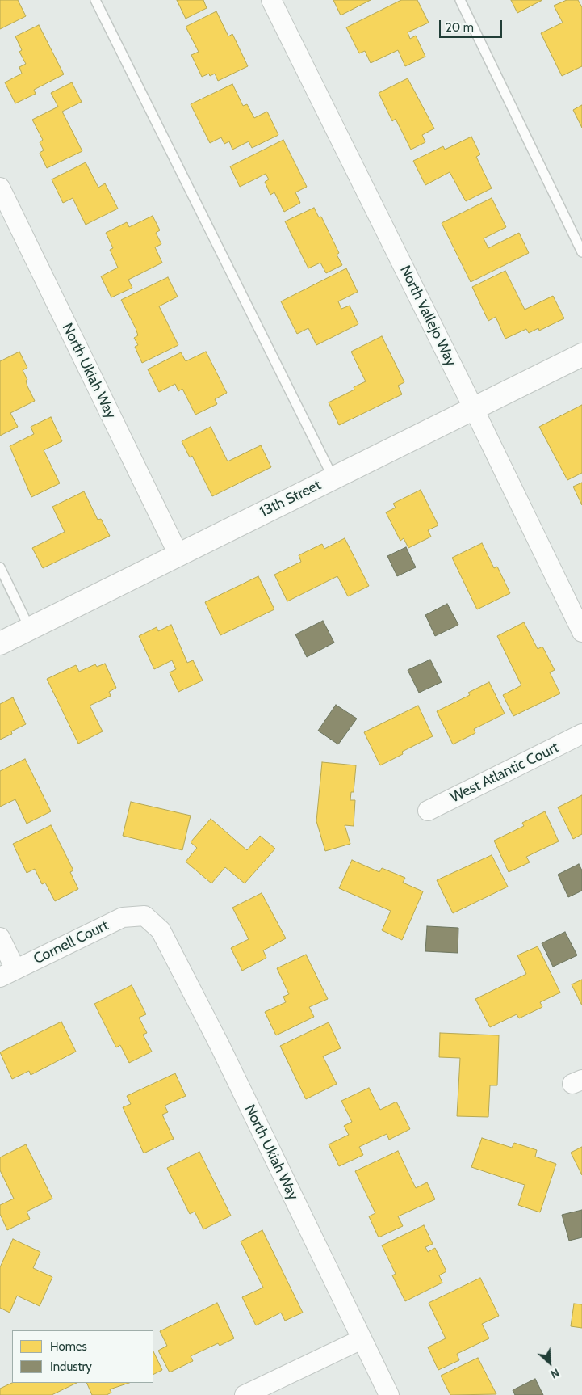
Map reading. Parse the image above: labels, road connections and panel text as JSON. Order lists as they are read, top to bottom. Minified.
{"streets":{"street":["North Vallejo Way","North Ukiah Way","13th Street","West Atlantic Court","Cornell Court"]},"crossings":[["North Vallejo Way","13th Street"],["North Ukiah Way","13th Street"],["North Ukiah Way","Cornell Court"]],"legend":["Homes","Industry"],"scale_bar":"20 m","north":"bottom right"}
